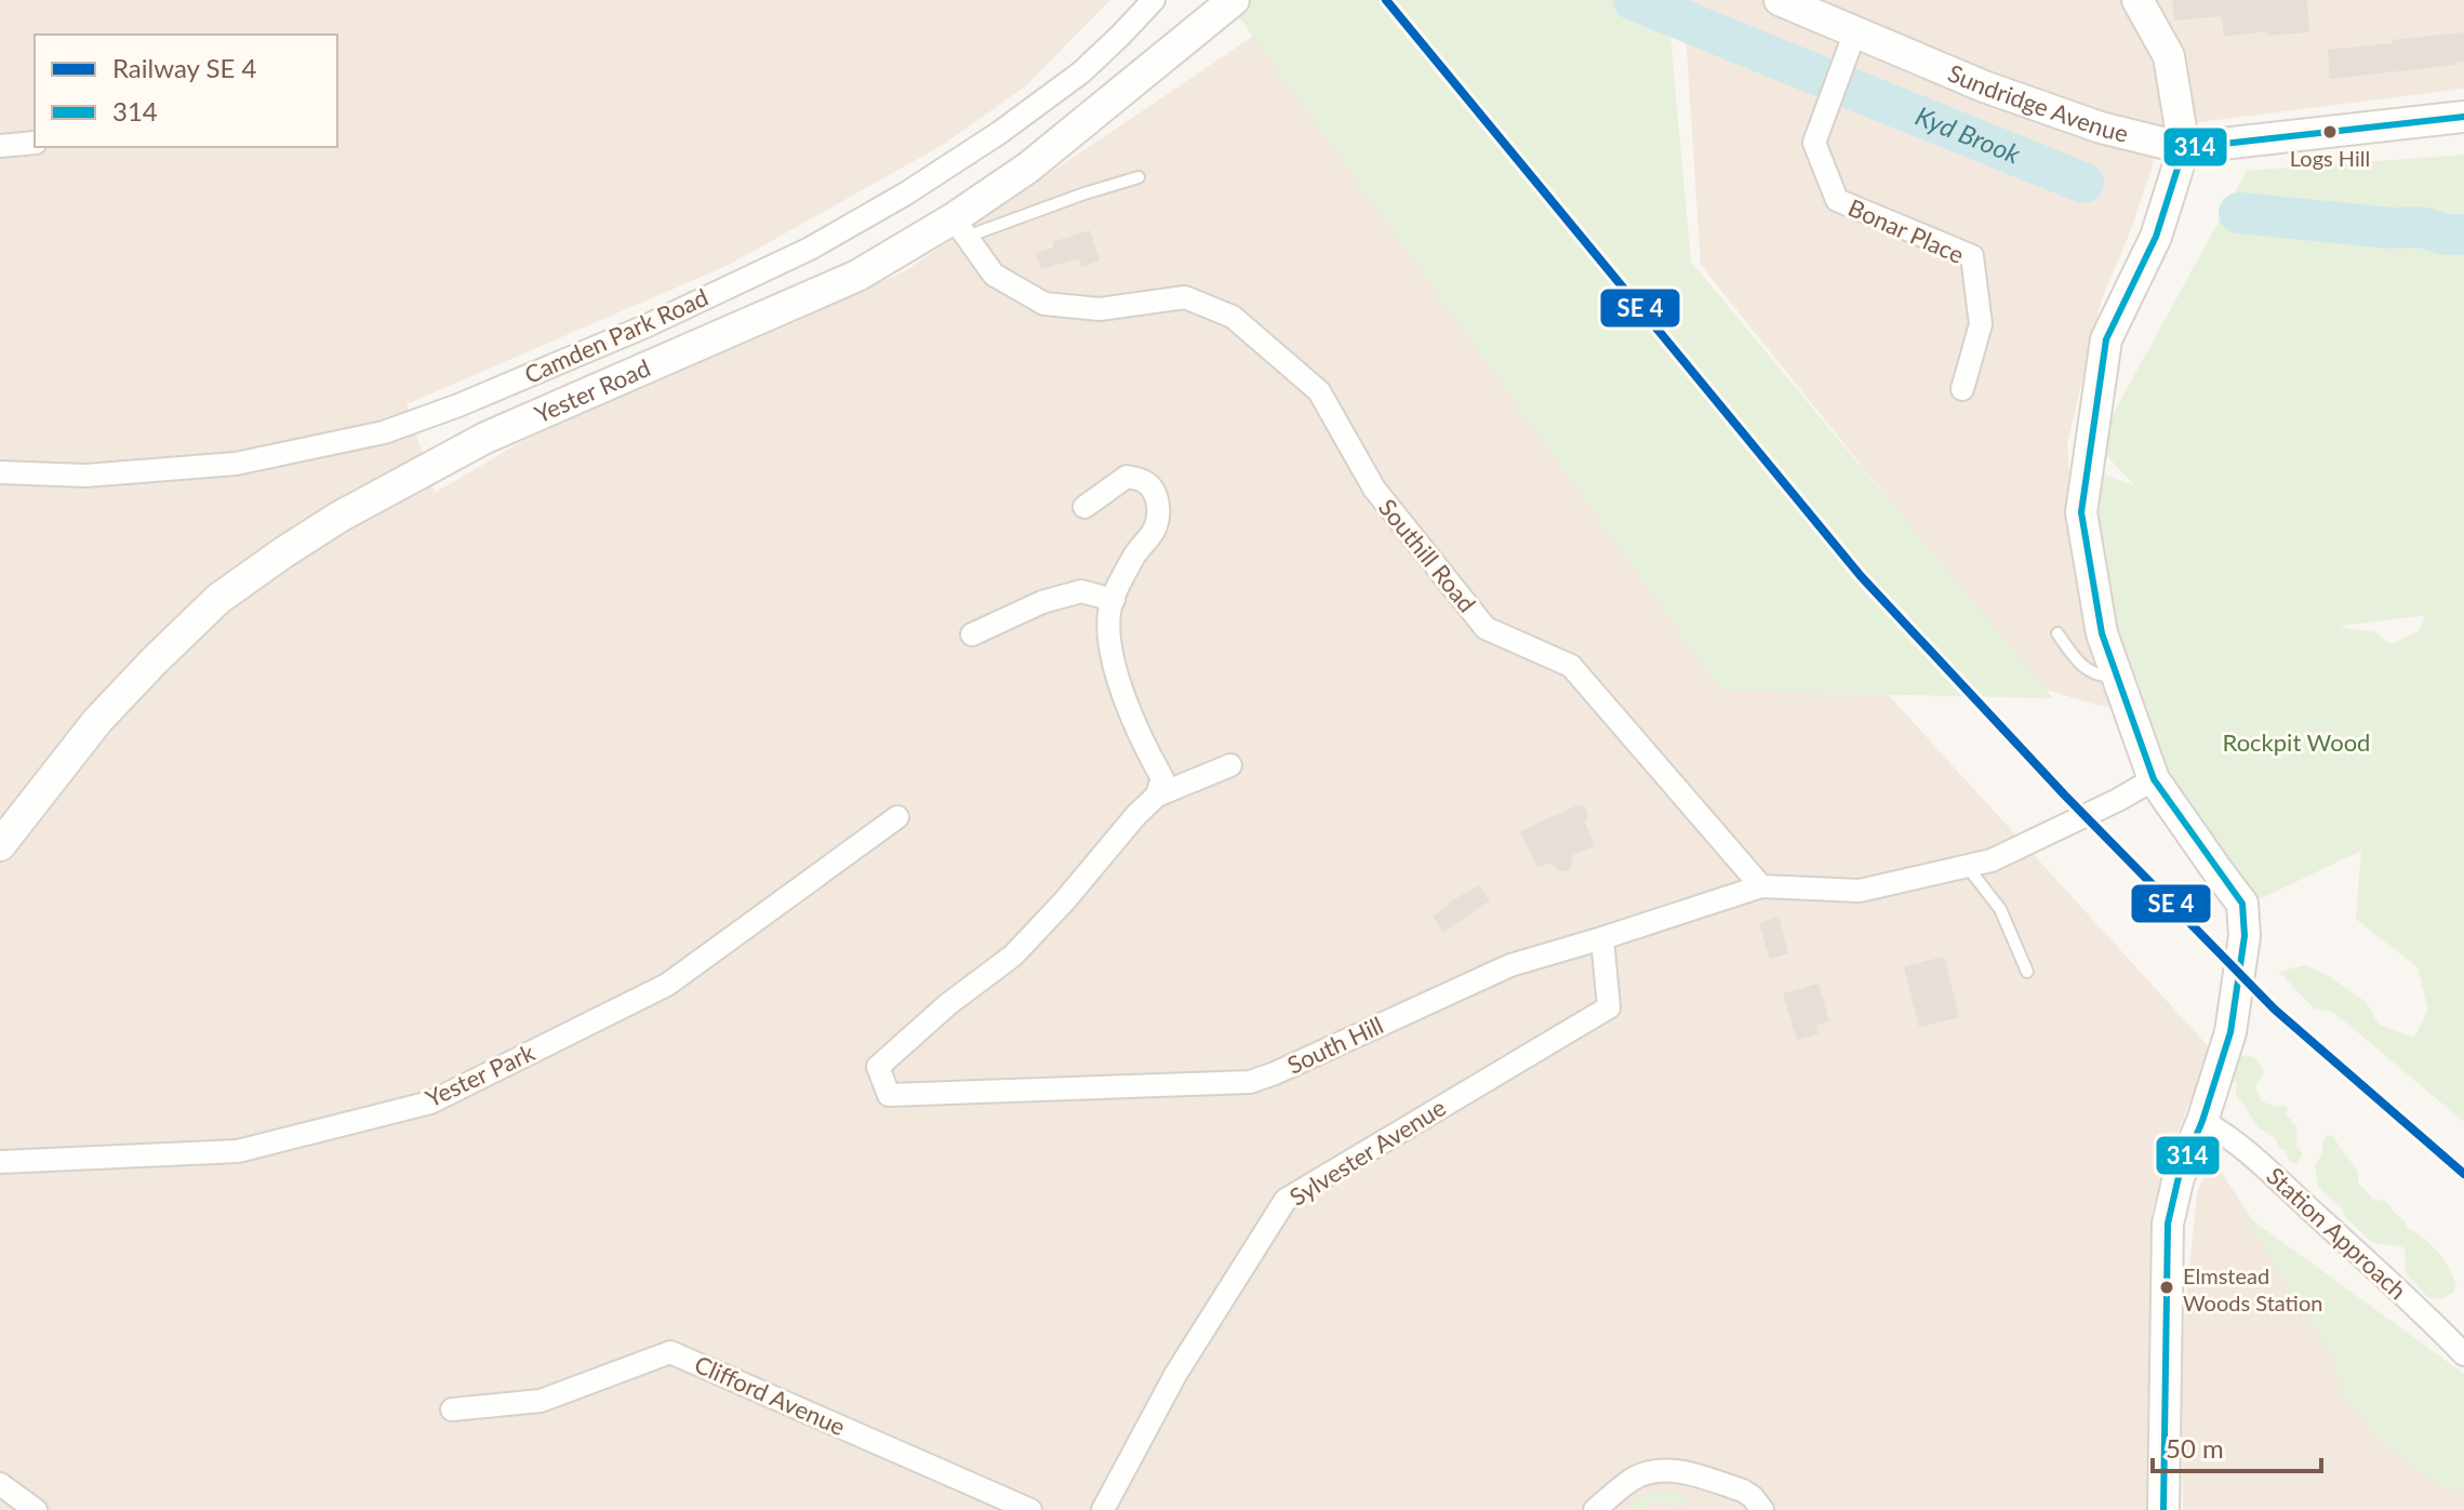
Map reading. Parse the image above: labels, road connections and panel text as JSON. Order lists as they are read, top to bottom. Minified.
{"streets":{"street":["Sundridge Avenue","Bonar Place","Camden Park Road","Yester Road","Southill Road","South Hill","Yester Park","Sylvester Avenue","Station Approach","Clifford Avenue"]},"crossings":[["Sundridge Avenue","Bonar Place"],["Yester Road","Southill Road"],["Southill Road","South Hill"],["South Hill","Sylvester Avenue"]],"water":["Kyd Brook"],"parks":["Rockpit Wood"],"places":["Logs Hill","Elmstead Woods Station"],"lines":["transit line 314"],"legend":["Railway SE 4","314"],"scale_bar":"50 m"}
